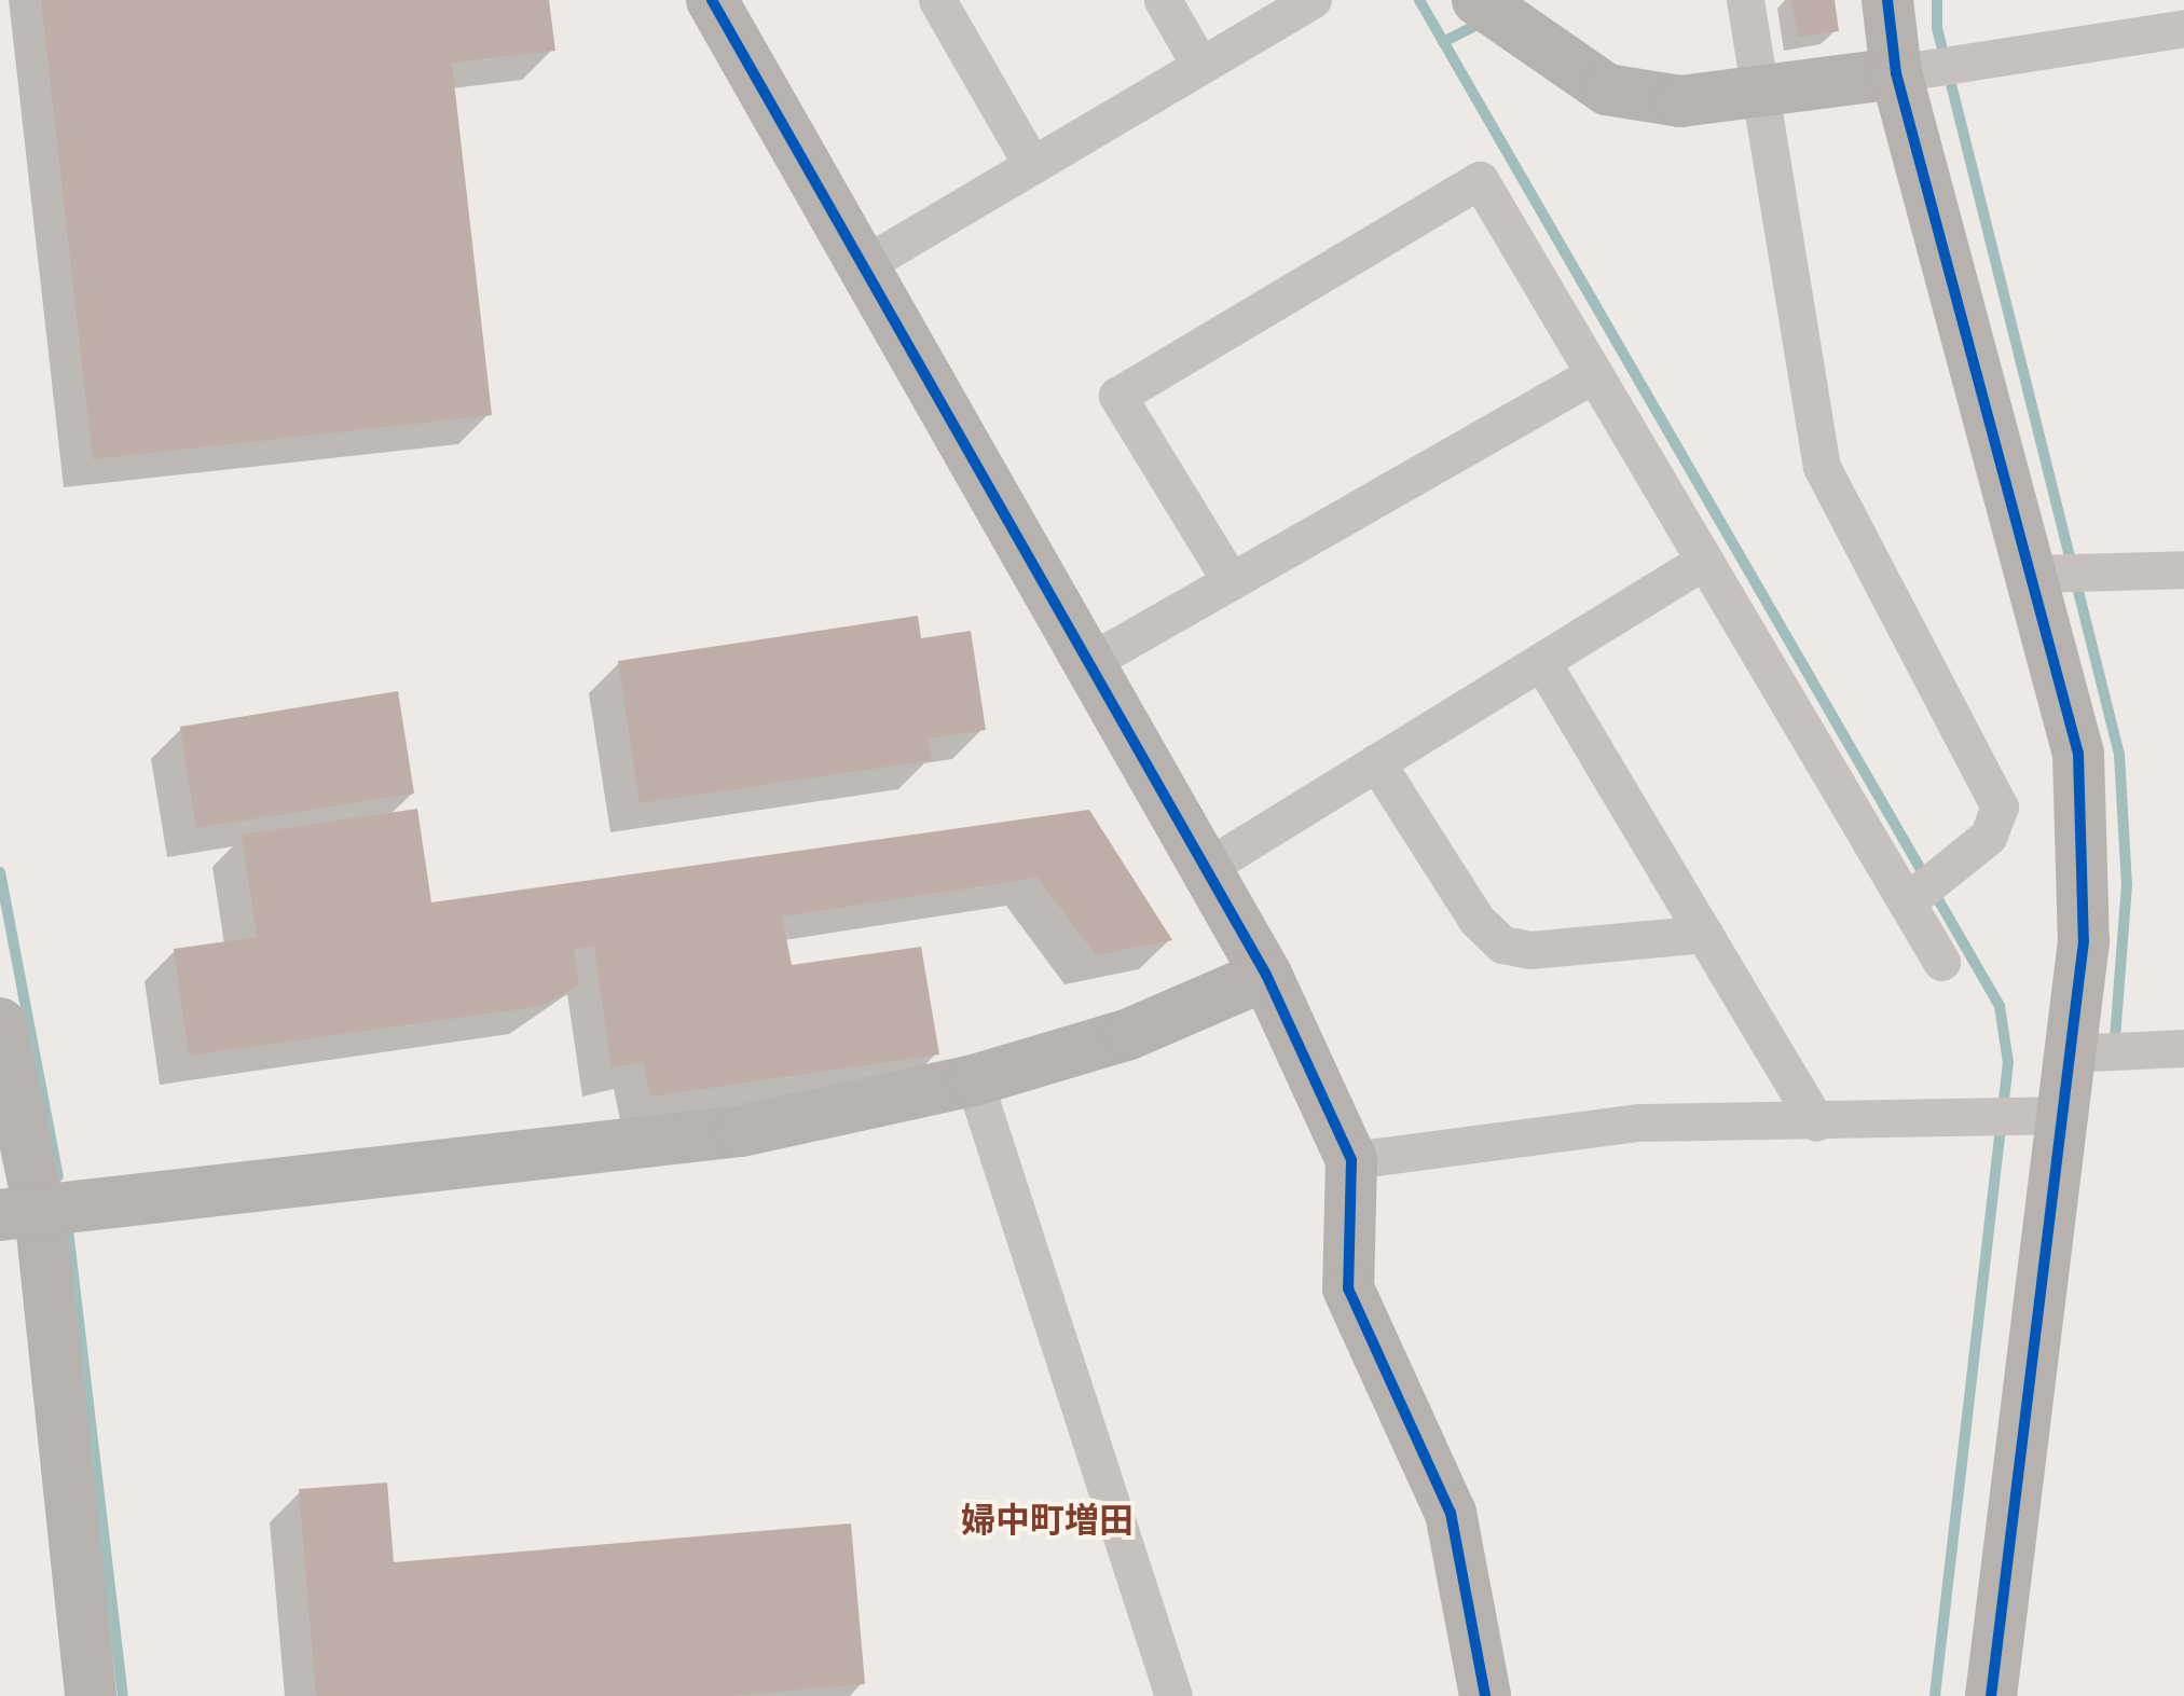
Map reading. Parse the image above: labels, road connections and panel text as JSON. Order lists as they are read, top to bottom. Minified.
{"districts":["婦中町増田"]}
